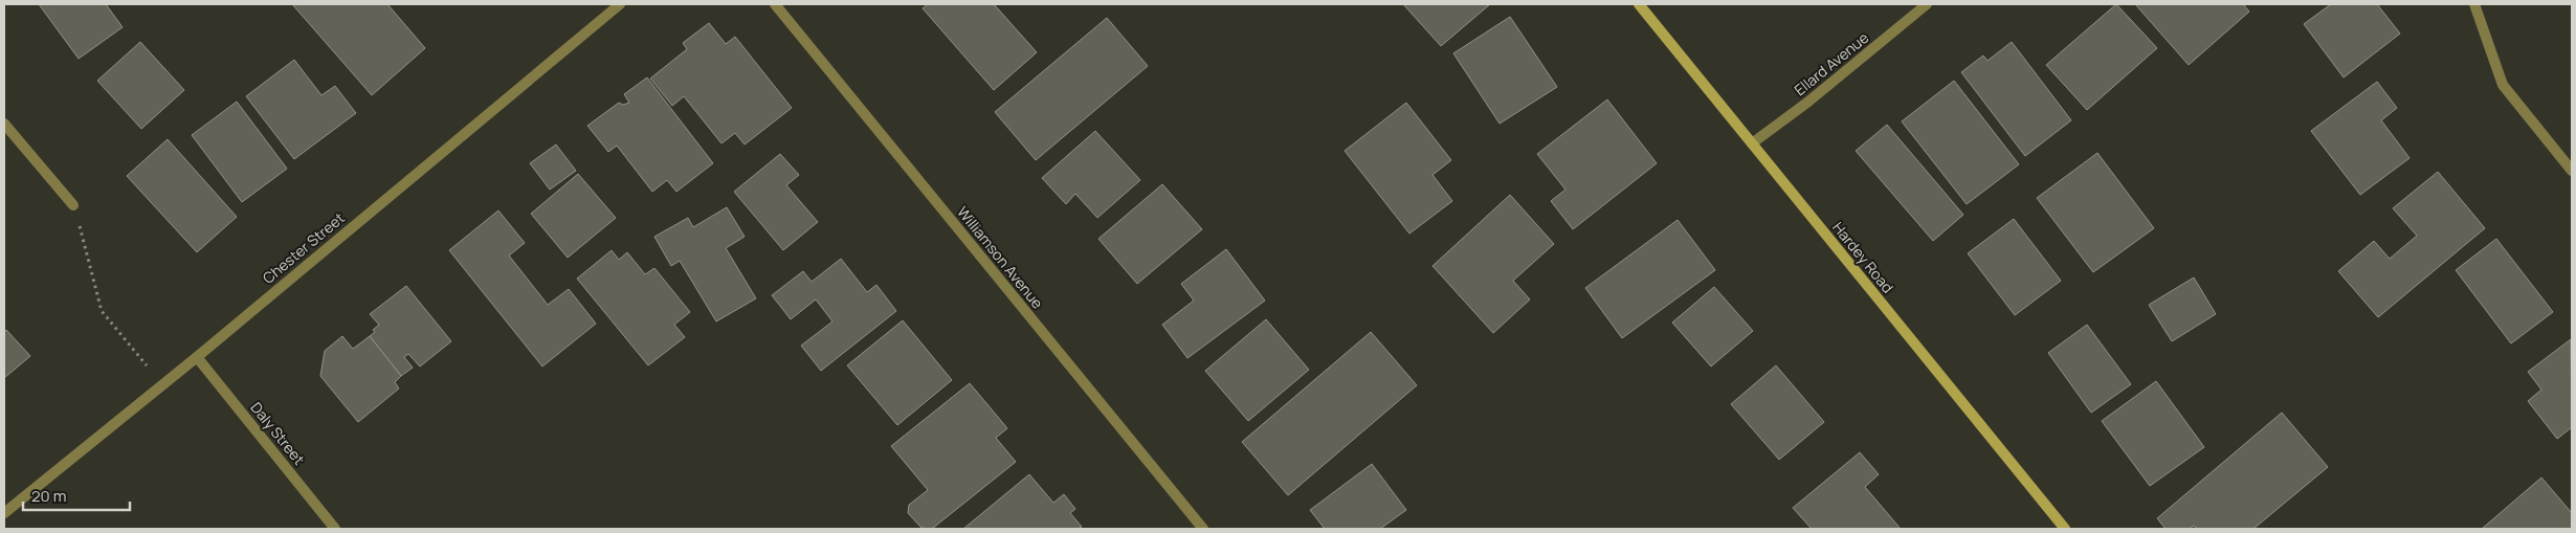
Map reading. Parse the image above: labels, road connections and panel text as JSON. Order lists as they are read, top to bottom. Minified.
{"streets":{"main road":["Hardey Road"],"street":["Ellard Avenue","Chester Street","Williamson Avenue","Daly Street"]},"crossings":[["Ellard Avenue","Hardey Road"],["Chester Street","Daly Street"]],"scale_bar":"20 m"}
